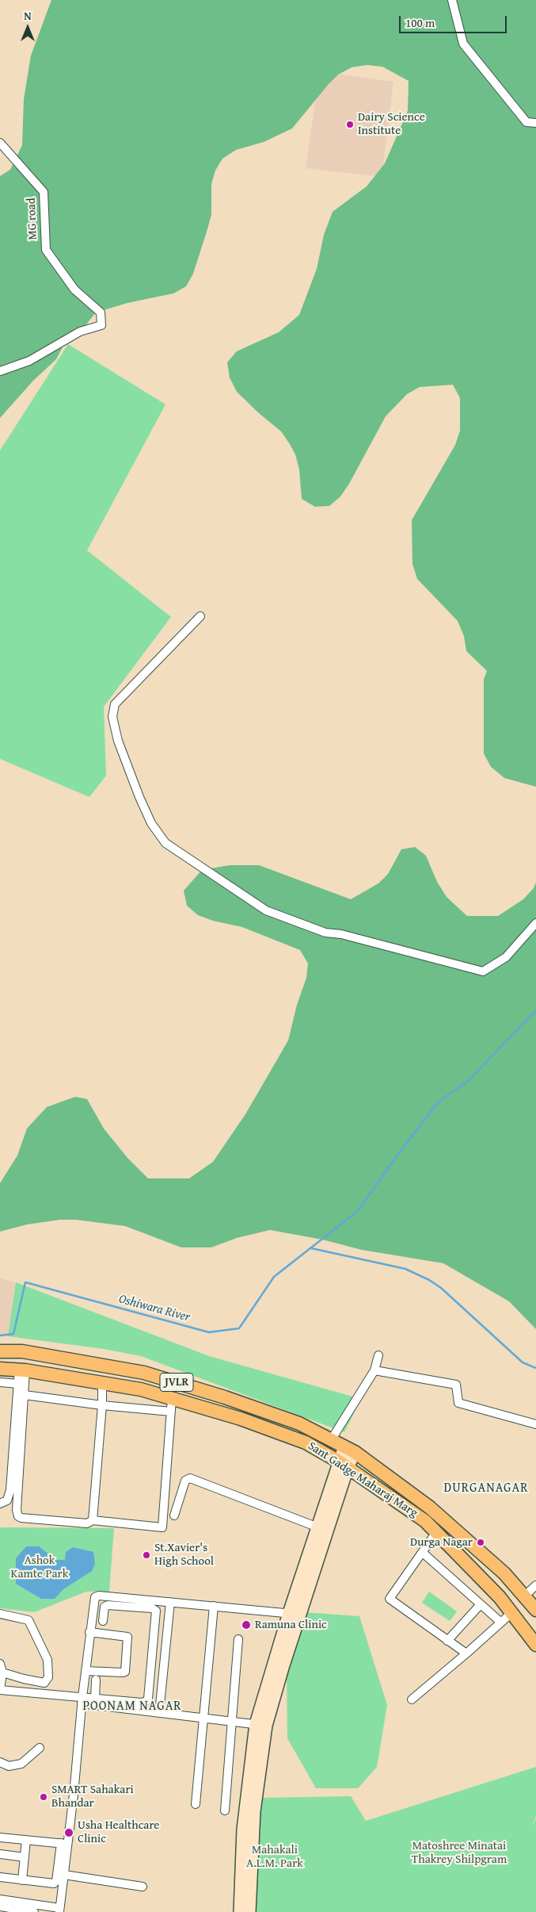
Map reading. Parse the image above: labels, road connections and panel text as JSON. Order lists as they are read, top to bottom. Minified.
{"streets":{"main road":["JVLR","Sant Gadge Maharaj Marg"],"street":["MG road"]},"districts":["DURGANAGAR","POONAM NAGAR"],"water":["Oshiwara River"],"parks":["Ashok Kamte Park","Matoshree Minatai Thakrey Shilpgram","Mahakali A.L.M. Park"],"places":["Dairy Science Institute","Durga Nagar","St.Xavier's High School","Ramuna Clinic","SMART Sahakari Bhandar","Usha Healthcare Clinic"],"scale_bar":"100 m","north":"top"}
